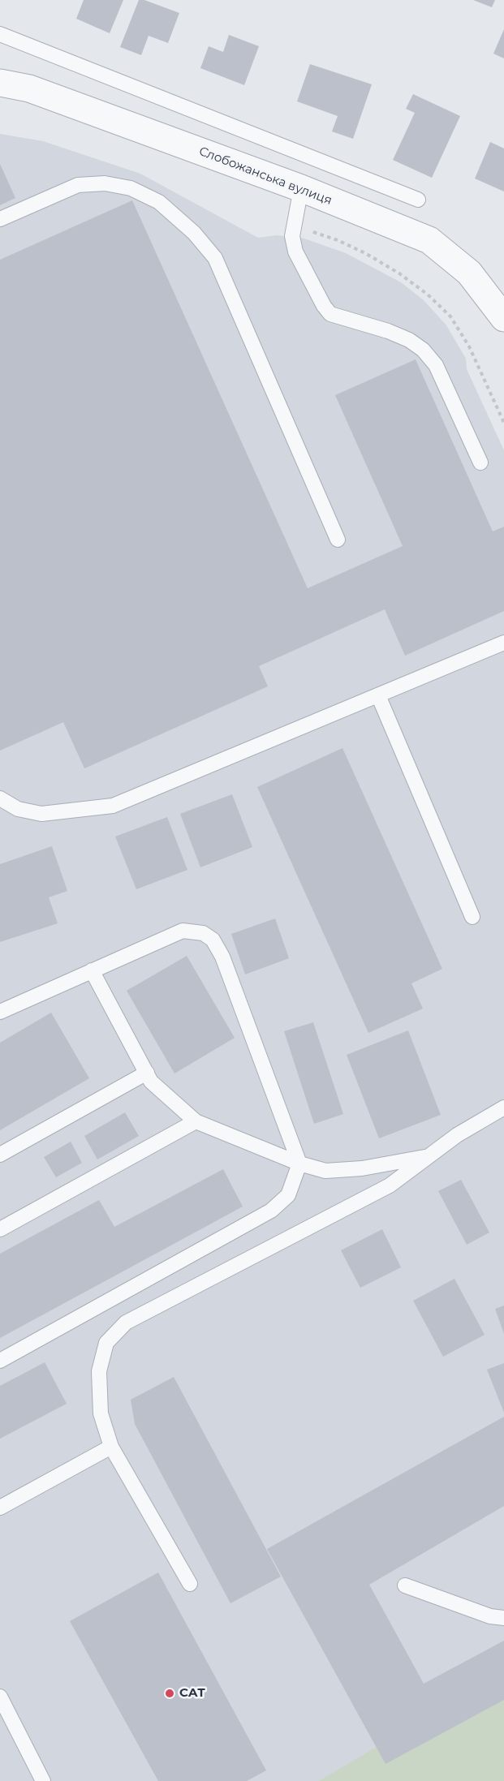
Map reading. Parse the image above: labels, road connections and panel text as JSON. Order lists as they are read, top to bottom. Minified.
{"streets":{"street":["Слобожанська вулиця"]},"places":["САТ"]}
